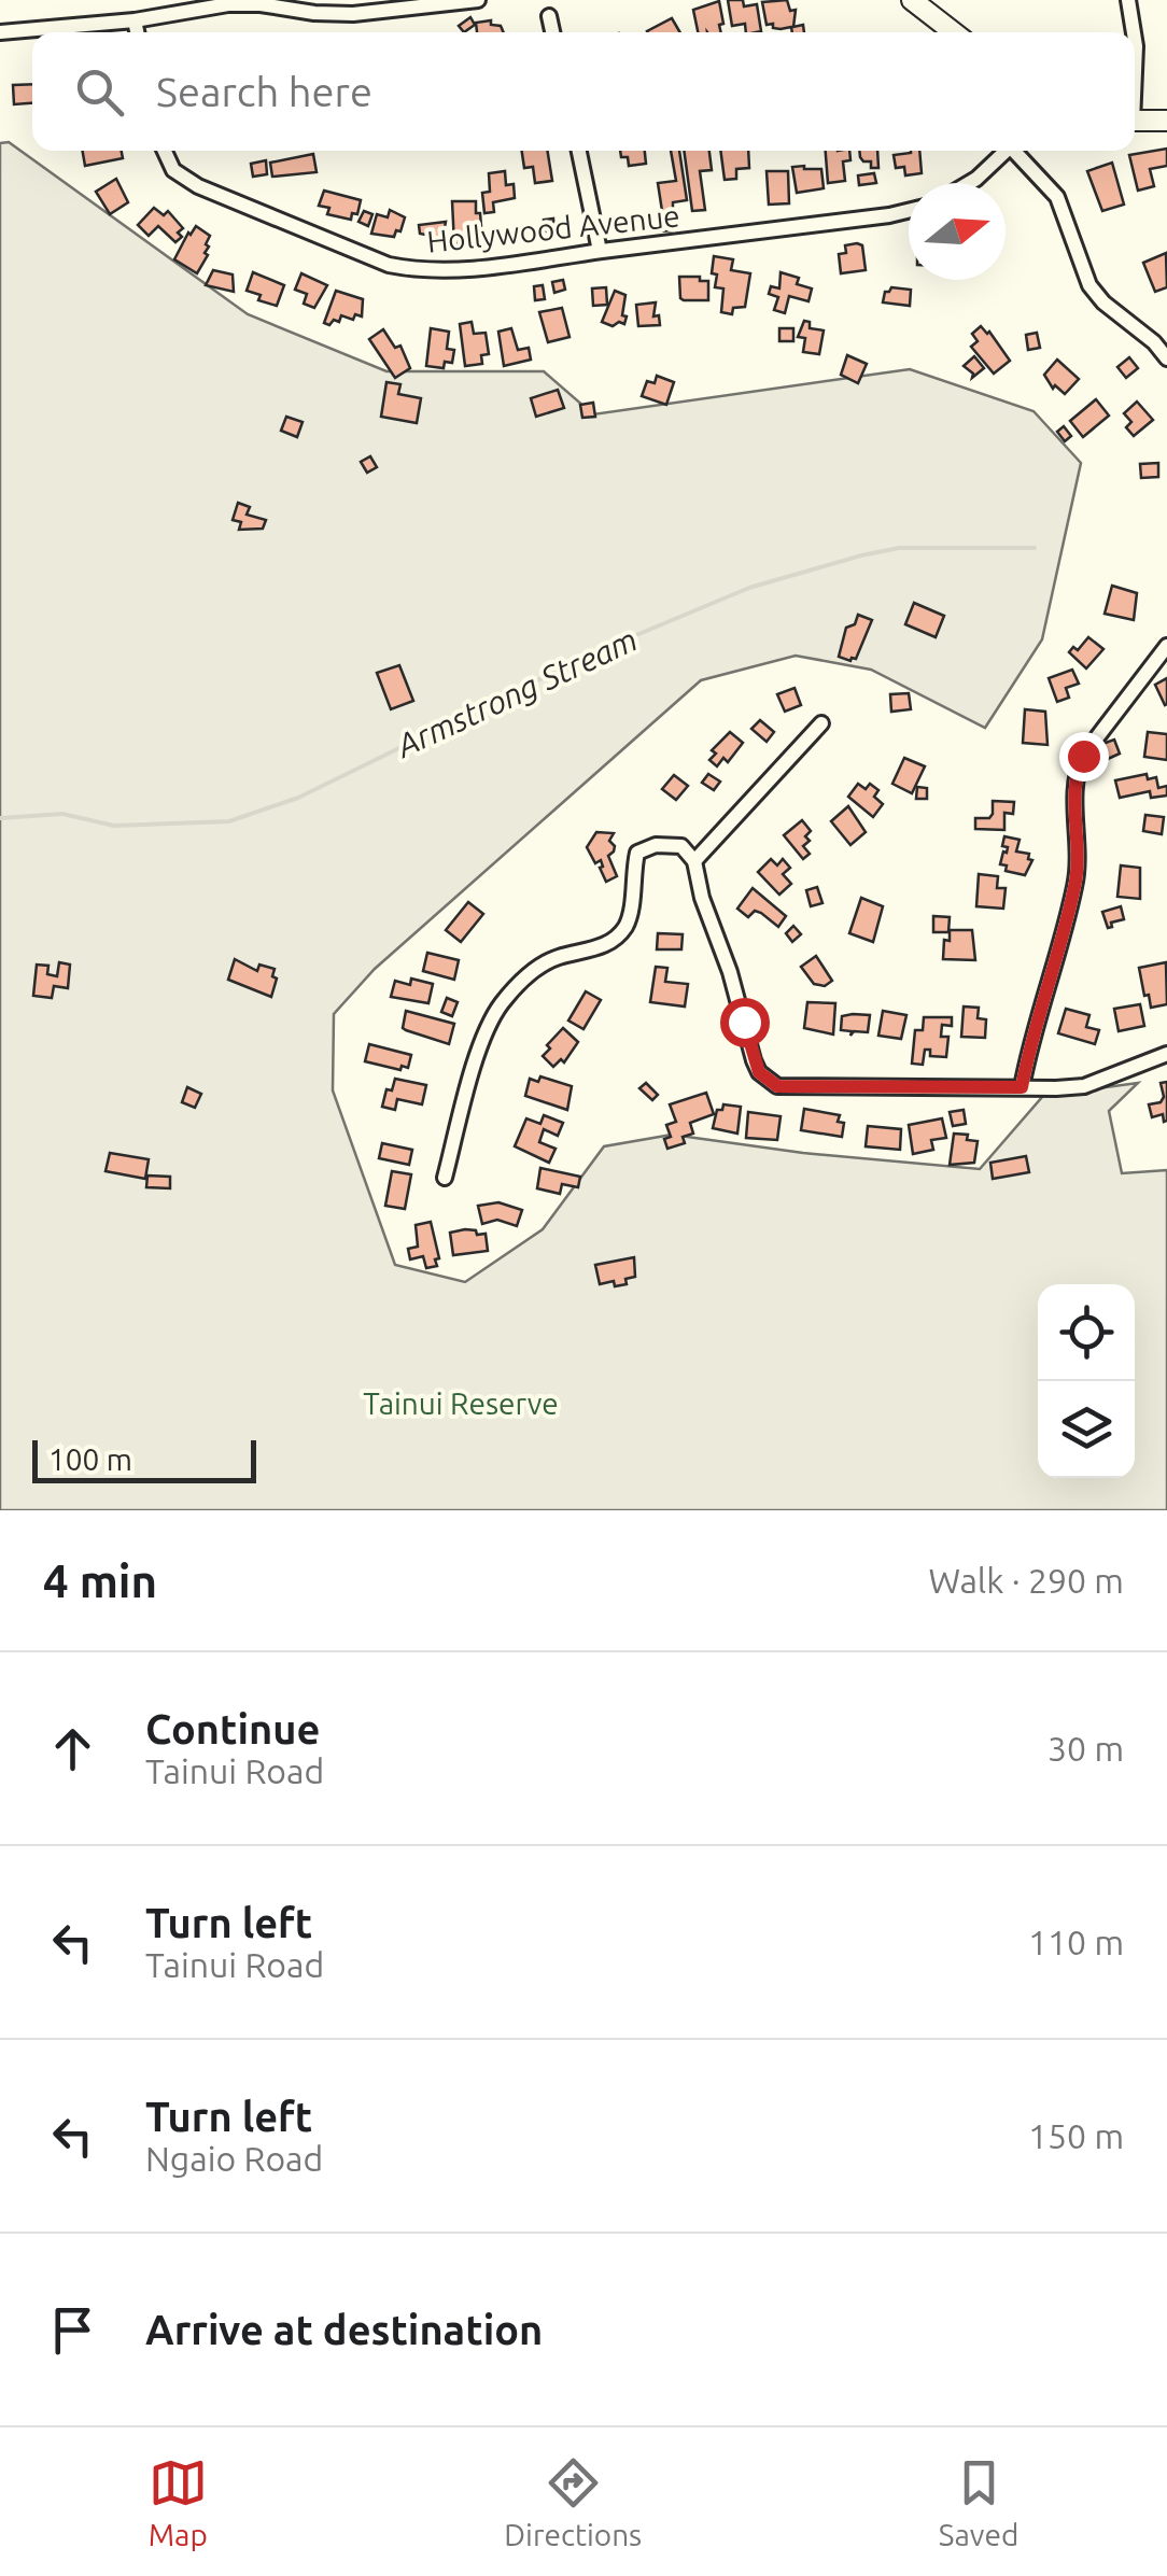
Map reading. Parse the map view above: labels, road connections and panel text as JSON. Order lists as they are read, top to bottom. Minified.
{"streets":{"street":["Hollywood Avenue"]},"water":["Armstrong Stream"],"parks":["Tainui Reserve"],"scale_bar":"100 m","north":"right","page":{"search":"Search here","scale":"100 m","heading":["4 min","Walk · 290 m"],"list":[["Continue","Tainui Road","30 m"],["Turn left","Tainui Road","110 m"],["Turn left","Ngaio Road","150 m"],"Arrive at destination"],"nav":["Map","Directions","Saved"]}}
